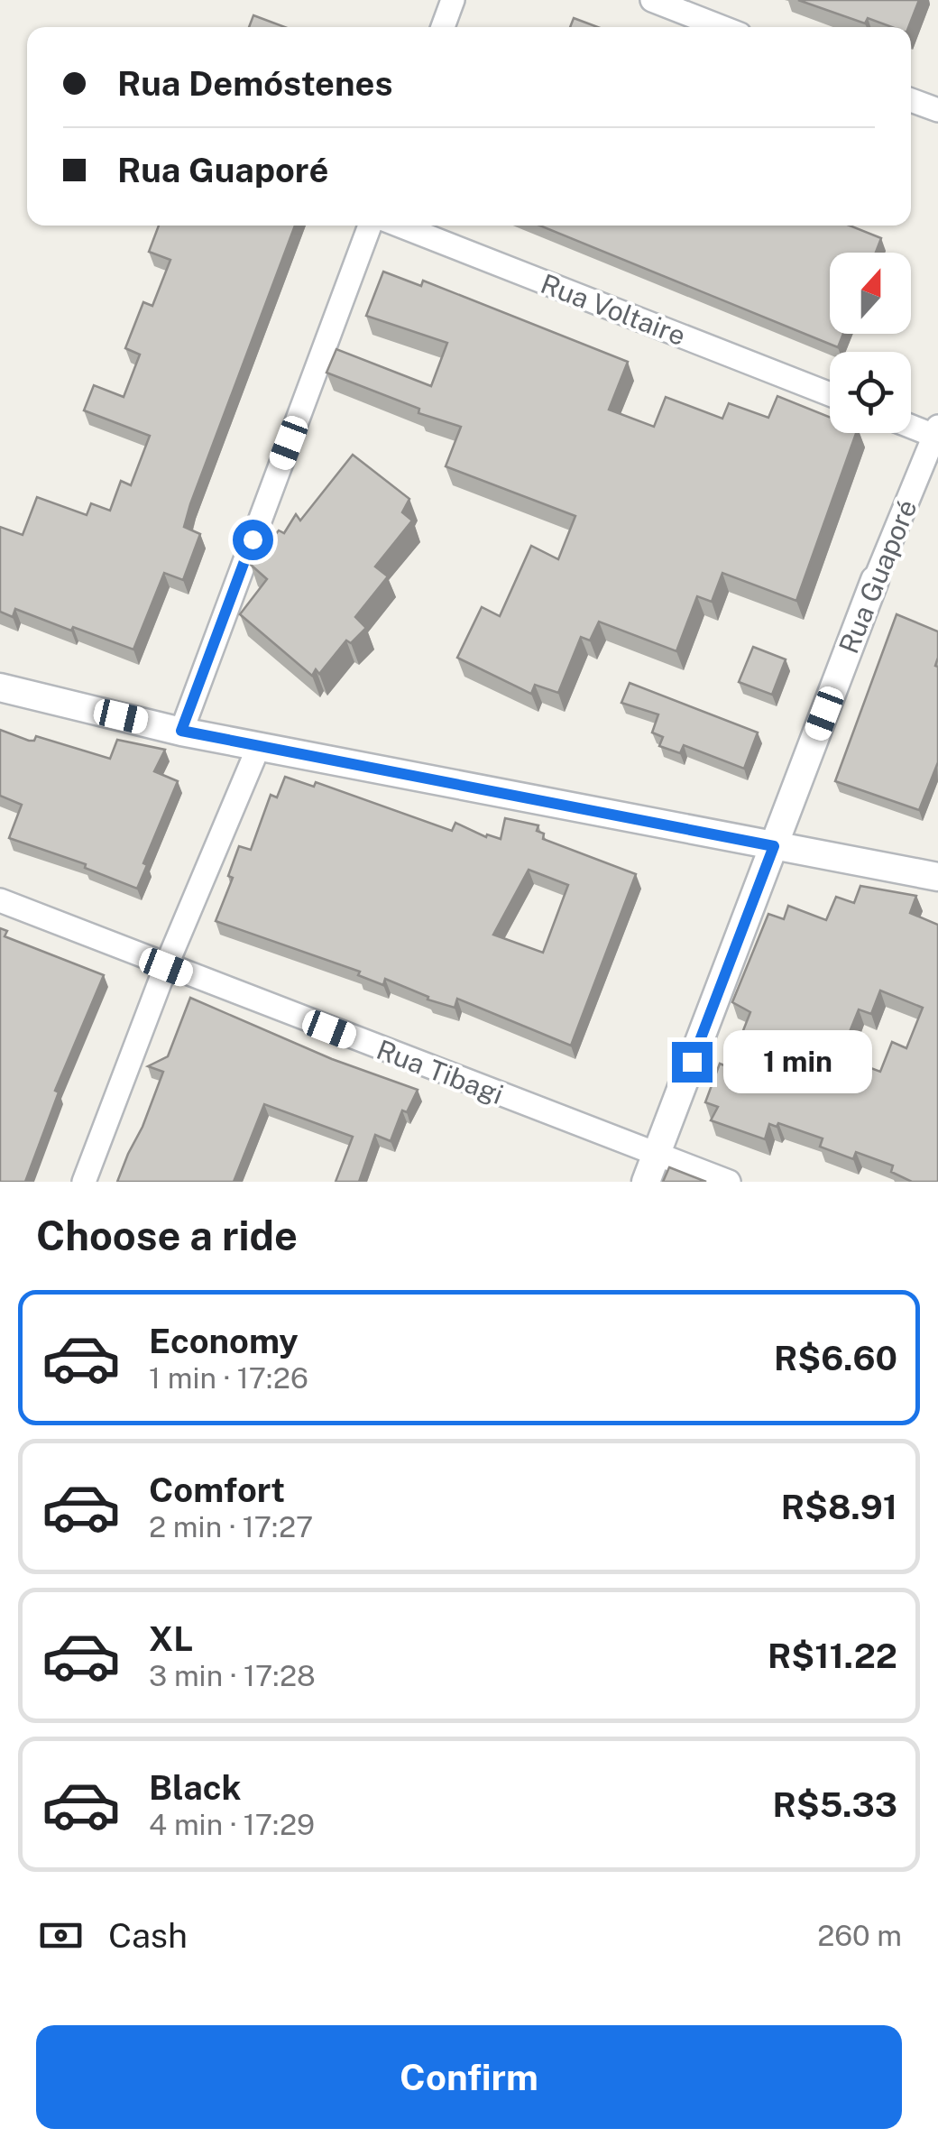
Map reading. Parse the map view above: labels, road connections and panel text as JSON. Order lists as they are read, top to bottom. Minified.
{"streets":{"street":["Rua Voltaire","Rua Guaporé","Rua Tibagi"]},"crossings":[["Rua Guaporé","Rua Tibagi"]],"north":"top","page":{"banner":["Rua Demóstenes","Rua Guaporé"],"bubble":"1 min","heading":"Choose a ride","list":[{"name":"Economy","note":"1 min · 17:26","value":"R$6.60"},{"name":"Comfort","note":"2 min · 17:27","value":"R$8.91"},{"name":"XL","note":"3 min · 17:28","value":"R$11.22"},{"name":"Black","note":"4 min · 17:29","value":"R$5.33"}],"pay":["Cash","260 m"],"buttons":"Confirm"}}
